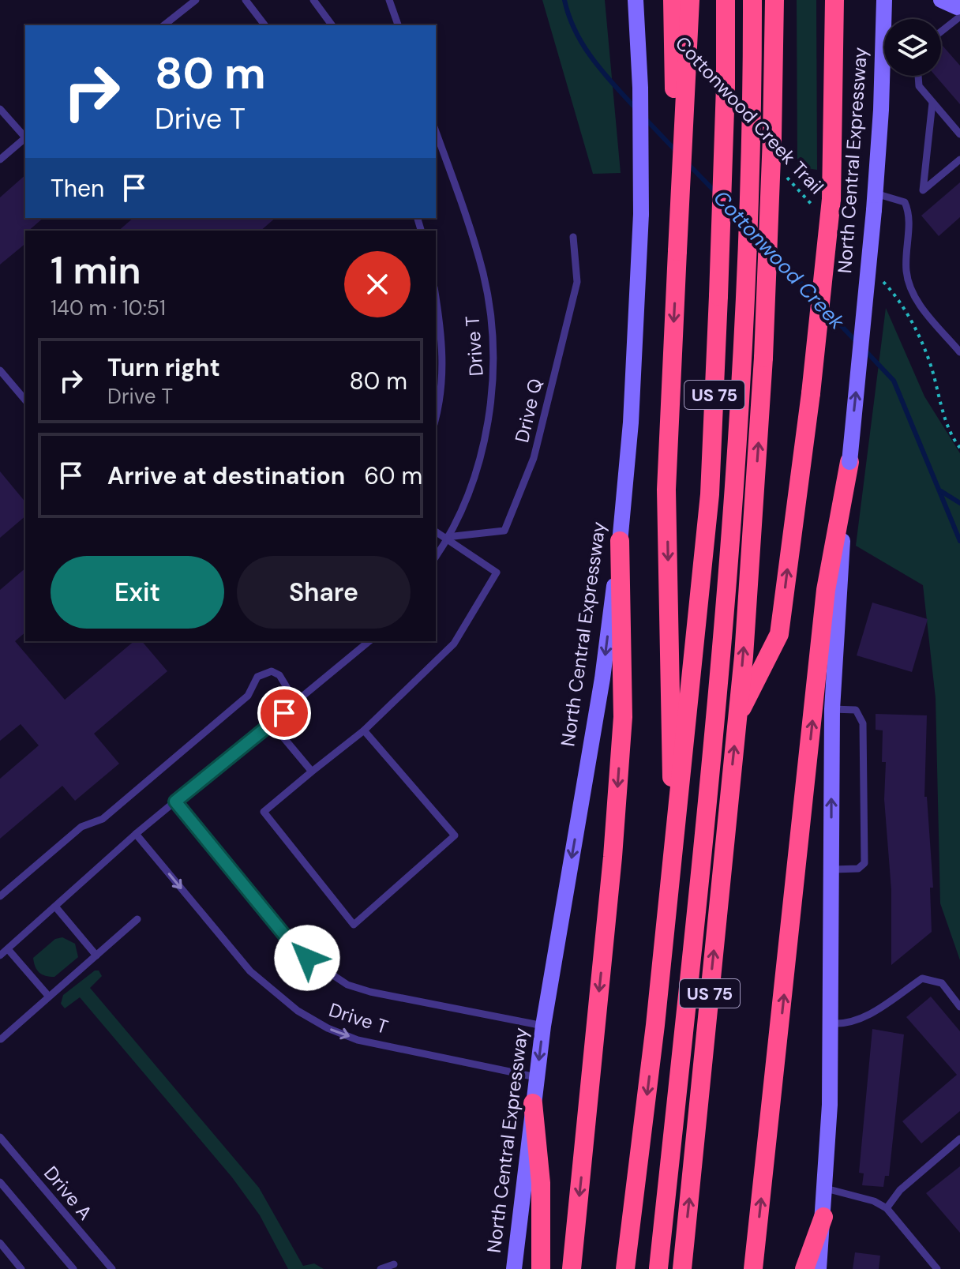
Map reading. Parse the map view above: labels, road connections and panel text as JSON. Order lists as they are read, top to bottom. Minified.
{"streets":{"highway":["US 75"],"main road":["North Central Expressway"],"lane":["Drive T","Drive Q","Drive A"],"path":["Cottonwood Creek Trail"]},"crossings":[["North Central Expressway","Drive T"],["Drive T","Drive Q"]],"water":["Cottonwood Creek"],"page":{"turn":["80 m","Drive T"],"then":"Then","heading":["1 min","140 m · 10:51"],"list":[{"name":"Turn right","note":"Drive T","value":"80 m"},{"name":"Arrive at destination","value":"60 m"}],"buttons":["Exit","Share"]}}
